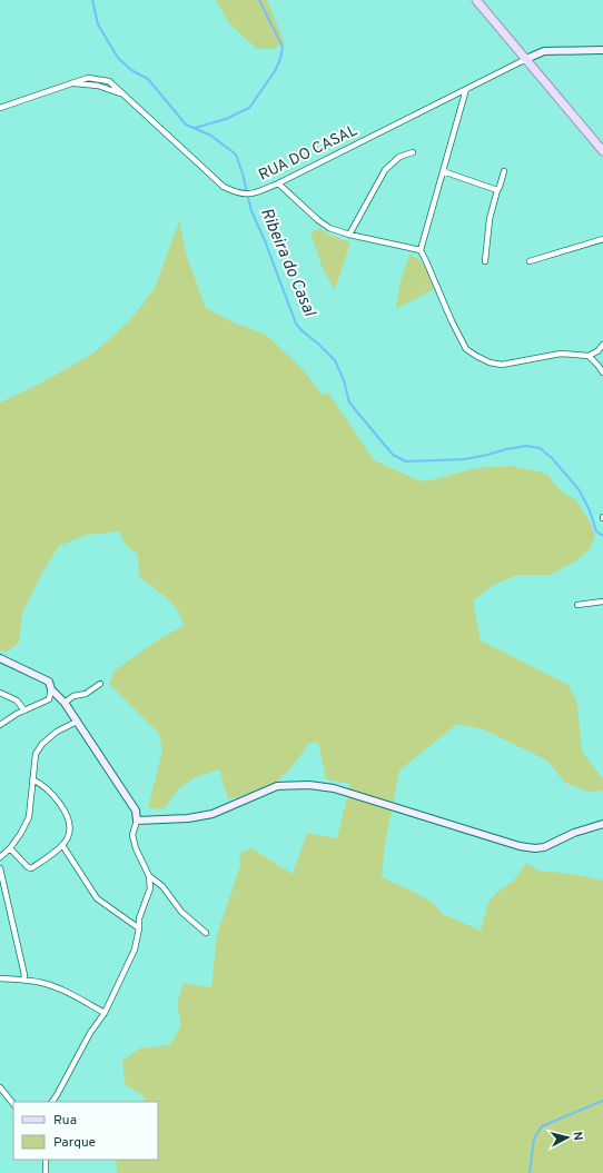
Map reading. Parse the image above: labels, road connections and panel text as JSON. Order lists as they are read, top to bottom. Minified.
{"streets":{"street":["RUA DO CASAL"]},"water":["Ribeira do Casal"],"legend":["Rua","Parque"],"north":"right"}
